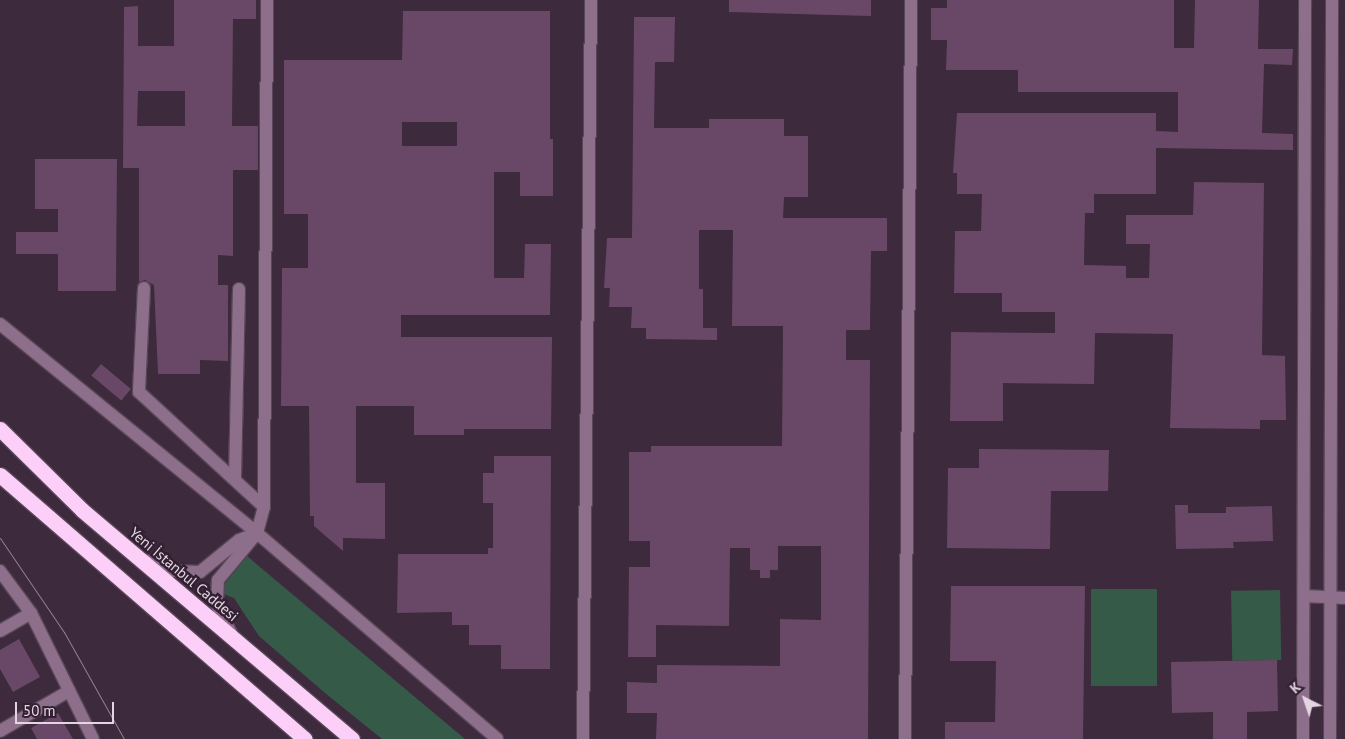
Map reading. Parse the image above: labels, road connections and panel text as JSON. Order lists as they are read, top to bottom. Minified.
{"streets":{"highway":["Yeni İstanbul Caddesi"]},"scale_bar":"50 m","north":"top left"}
